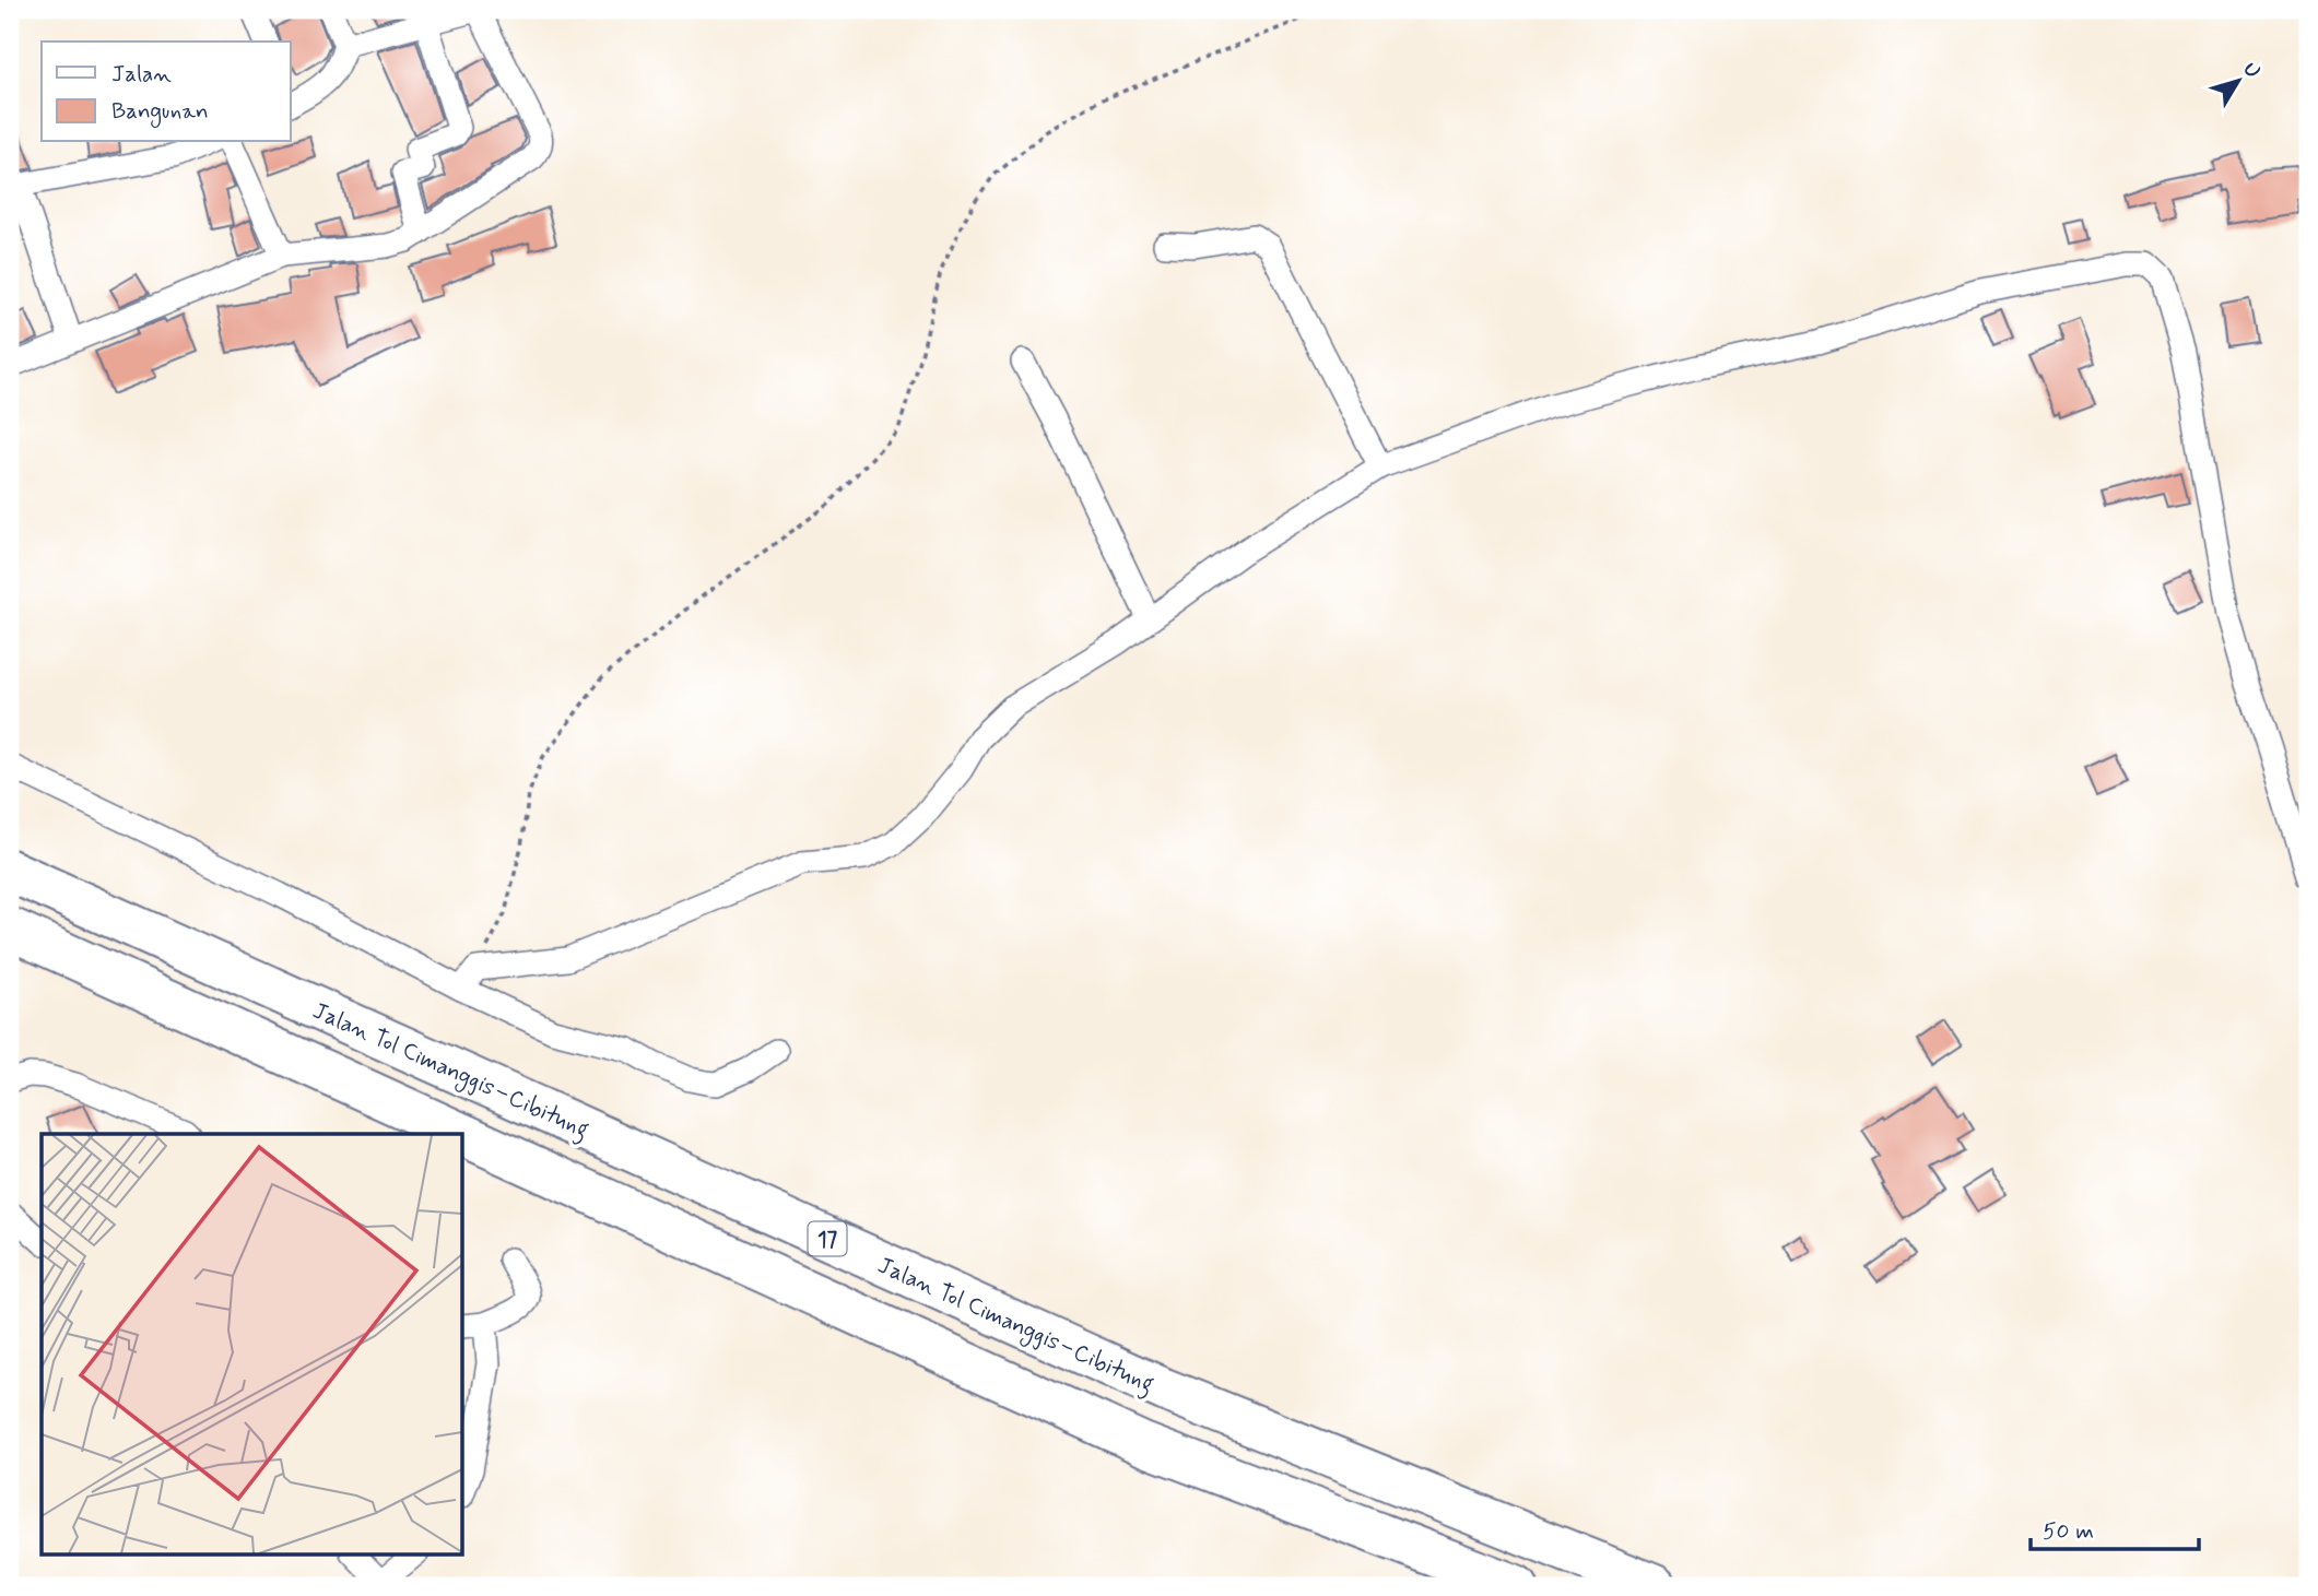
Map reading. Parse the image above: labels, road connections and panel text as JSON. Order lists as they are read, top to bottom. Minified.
{"streets":{"highway":["Jalan Tol Cimanggis–Cibitung","17"]},"legend":["Jalan","Bangunan"],"scale_bar":"50 m","north":"top right"}
